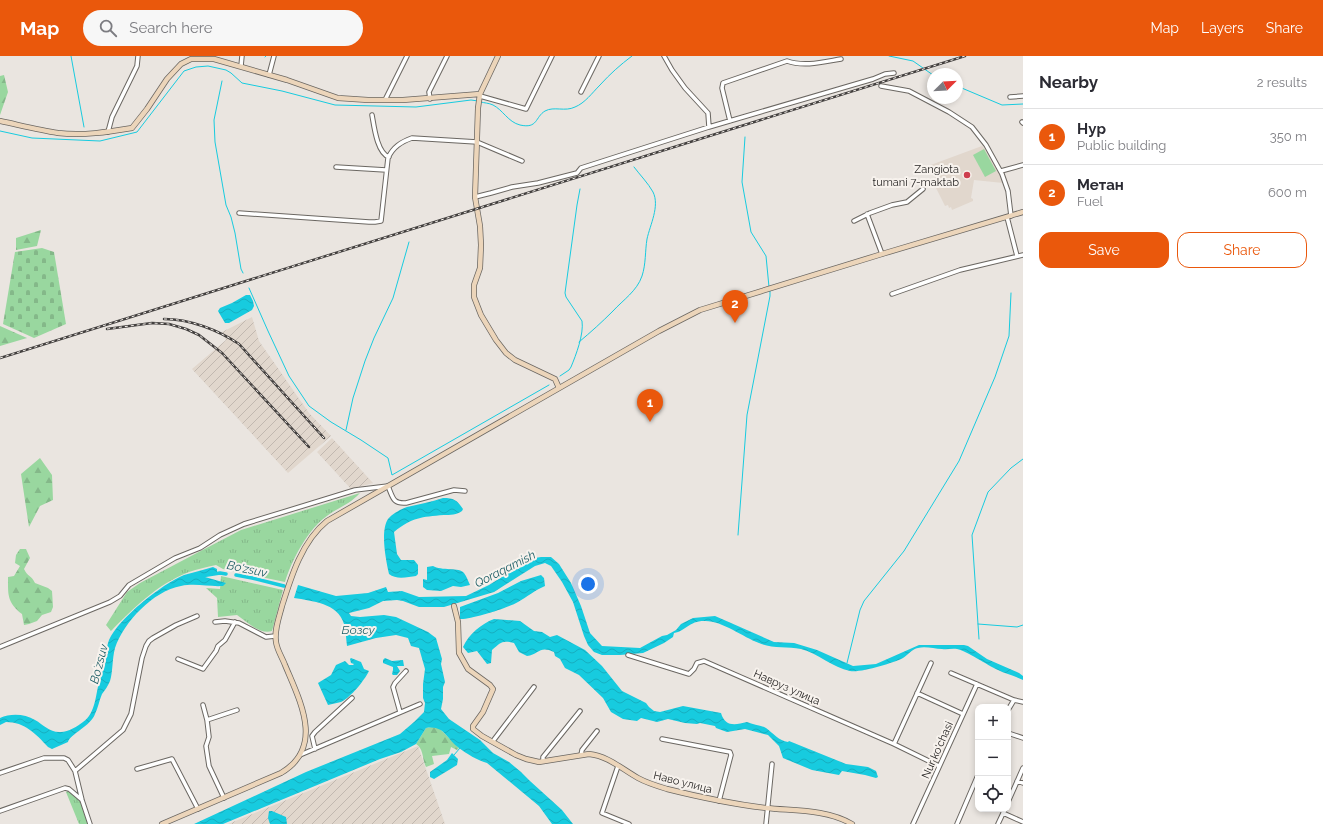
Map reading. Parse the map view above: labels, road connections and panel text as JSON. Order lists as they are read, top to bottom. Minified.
{"streets":{"main road":["Наво улица"],"street":["Навруз улица","Nur ko'chasi"]},"crossings":[["Навруз улица","Nur ko'chasi"]],"water":["Bo'zsuv","Qoraqamish","Бозсу","Boʻzsuv"],"places":["Zangiota tumani 7-maktab"],"north":"top right","page":{"header":"Map","search":"Search here","nav":["Map","Layers","Share"],"heading":["Nearby","2 results"],"list":[{"mark":"1","name":"Нур","note":"Public building","value":"350 m"},{"mark":"2","name":"Метан","note":"Fuel","value":"600 m"}],"buttons":["Save","Share"],"pins":["2","1"],"map_buttons":["+","−"]}}
